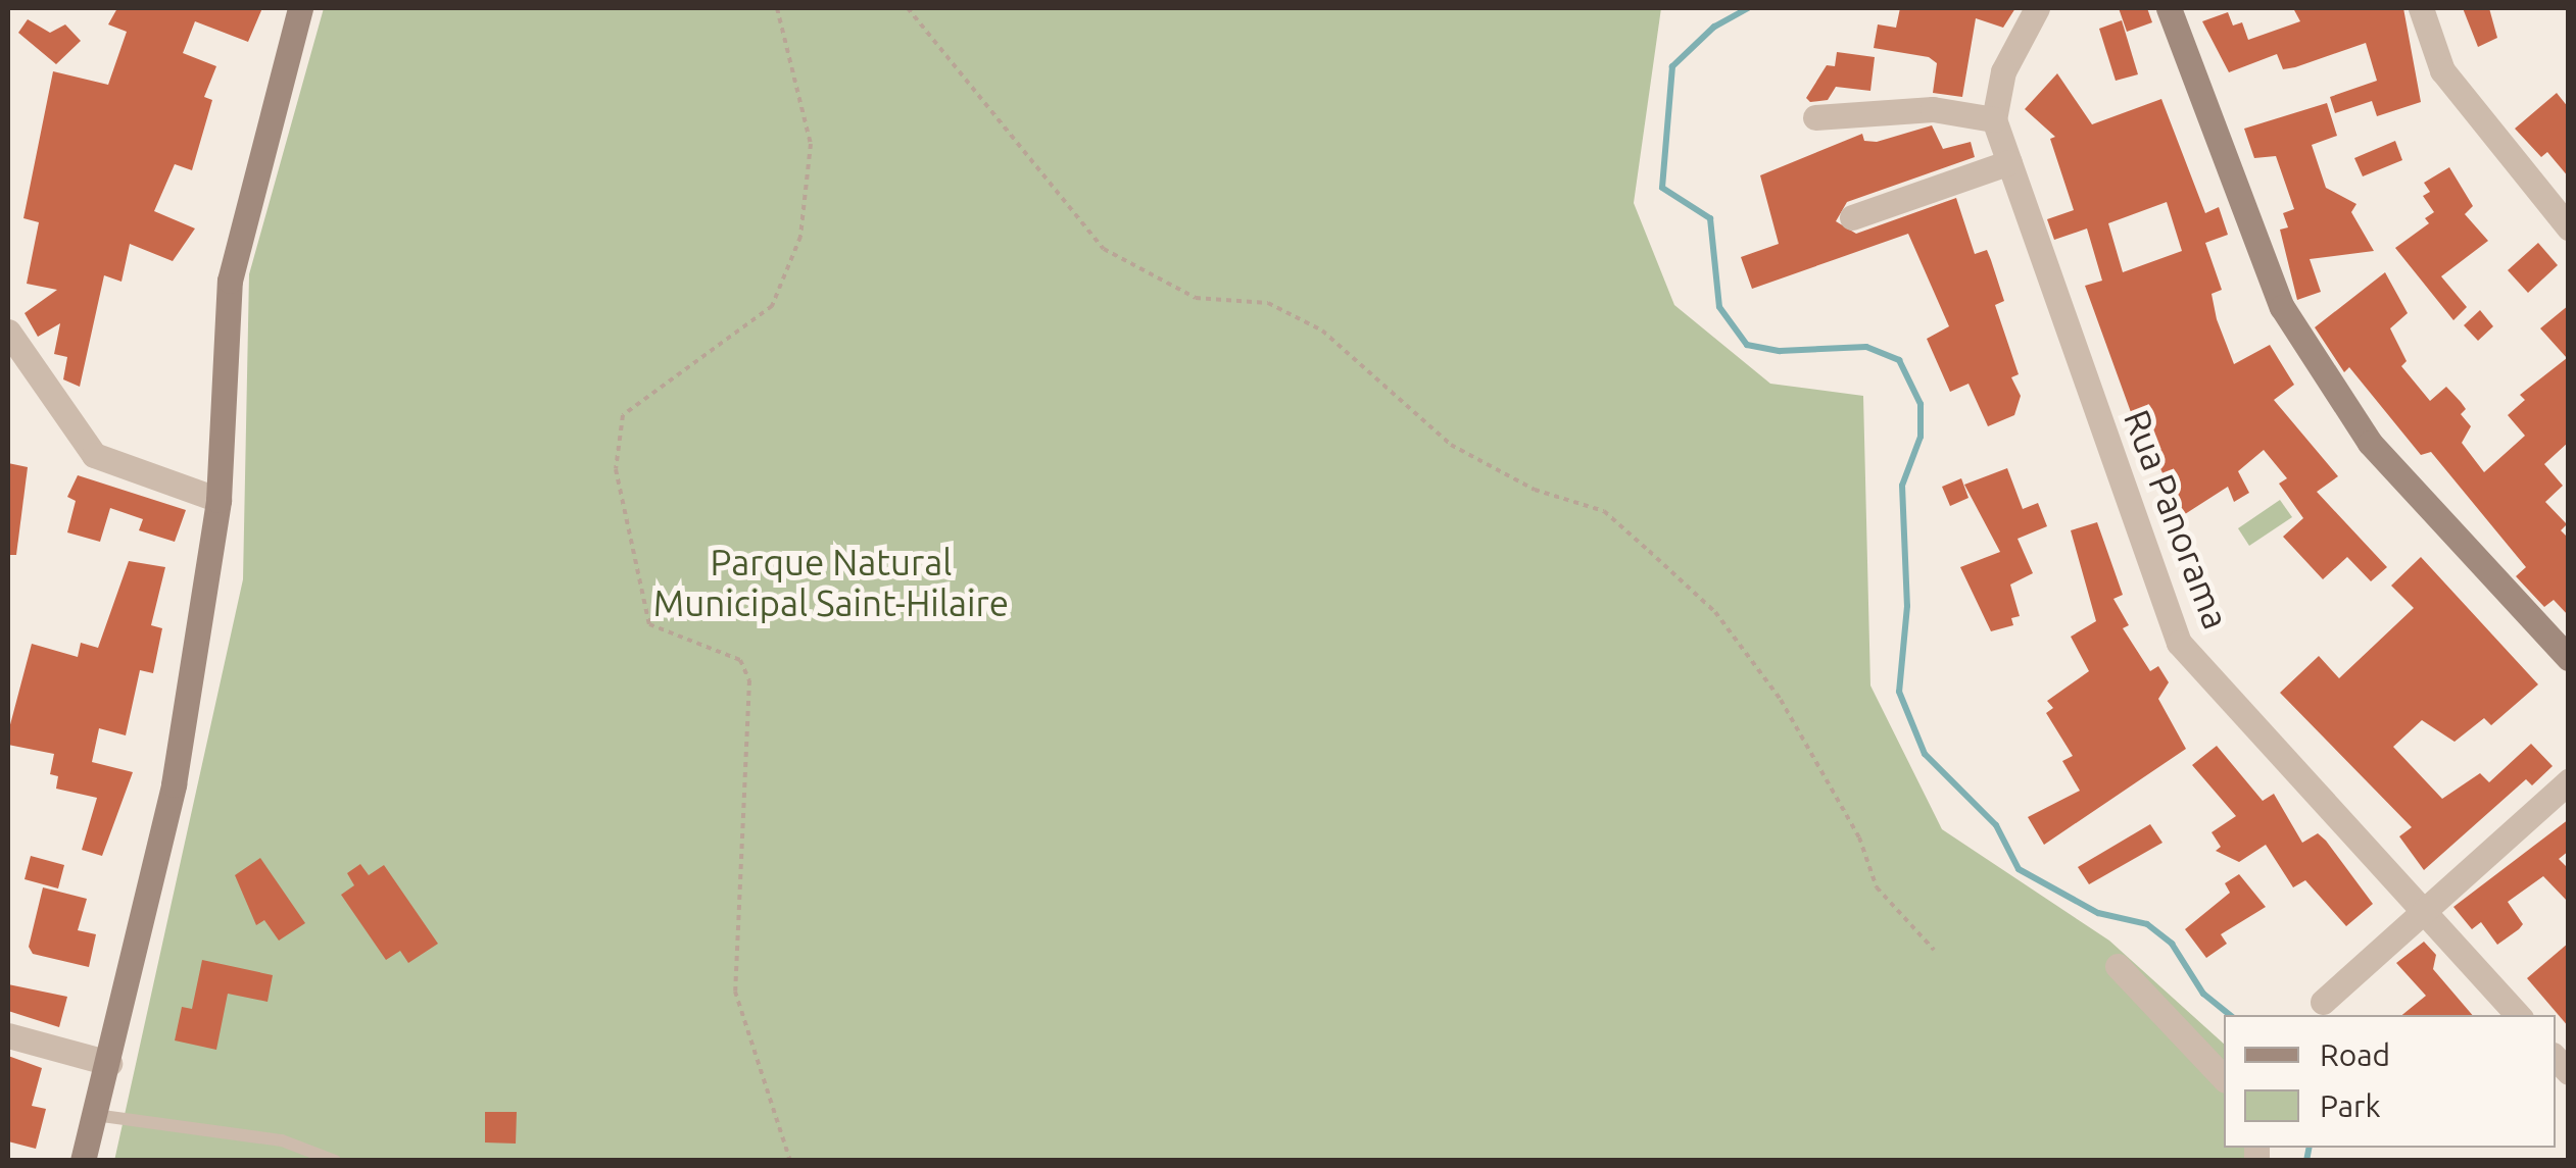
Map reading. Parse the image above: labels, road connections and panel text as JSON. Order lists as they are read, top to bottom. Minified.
{"streets":{"street":["Rua Panorama"]},"parks":["Parque Natural Municipal Saint-Hilaire"],"legend":["Road","Park"]}
